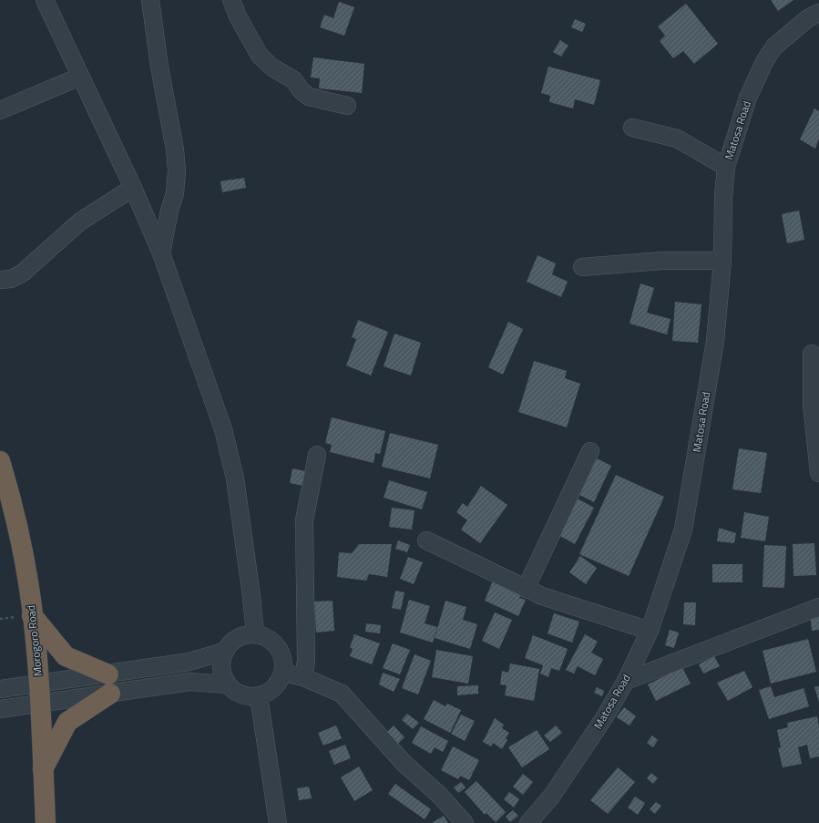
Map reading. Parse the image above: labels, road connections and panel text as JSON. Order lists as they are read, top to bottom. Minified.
{"streets":{"highway":["Morogoro Road"],"street":["Matosa Road"]}}
